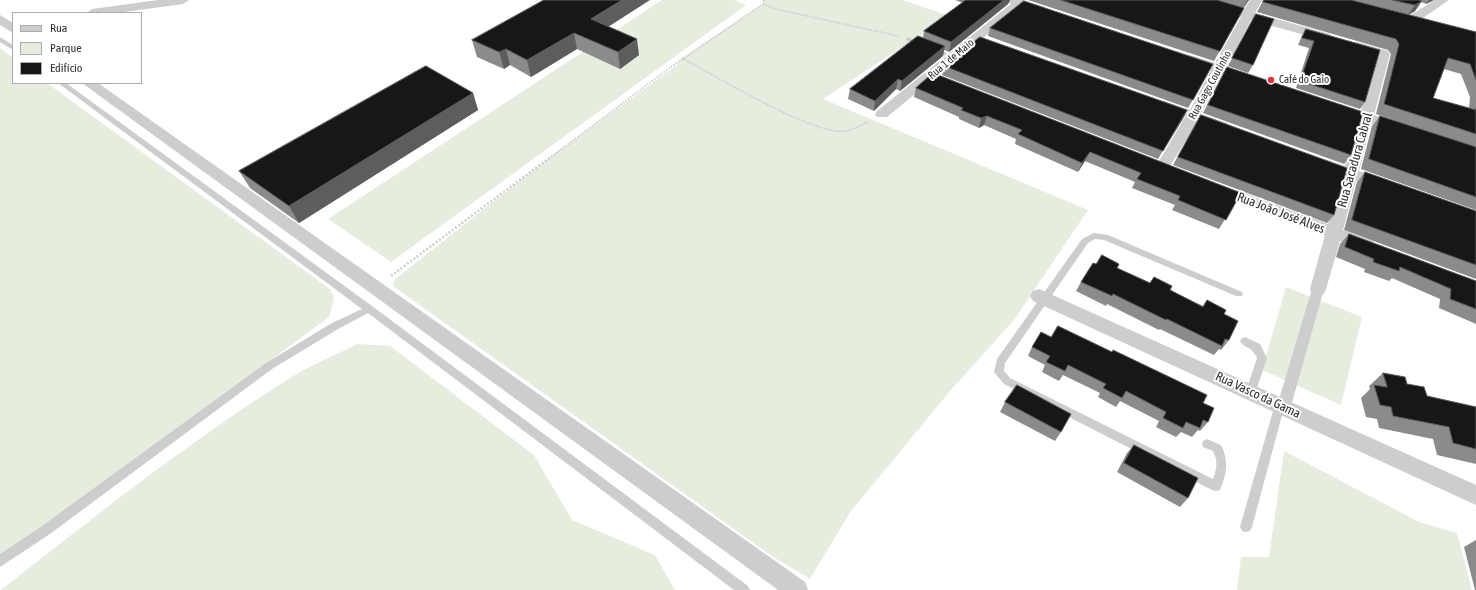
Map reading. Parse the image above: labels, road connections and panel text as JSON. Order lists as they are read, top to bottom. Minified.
{"streets":{"street":["Rua 1 de Maio","Rua Gago Coutinho","Rua Sacadura Cabral","Rua João José Alves","Rua Vasco da Gama"]},"crossings":[["Rua Gago Coutinho","Rua Sacadura Cabral"],["Rua Sacadura Cabral","Rua João José Alves"]],"places":["Café do Gaio"],"legend":["Rua","Parque","Edifício"]}
